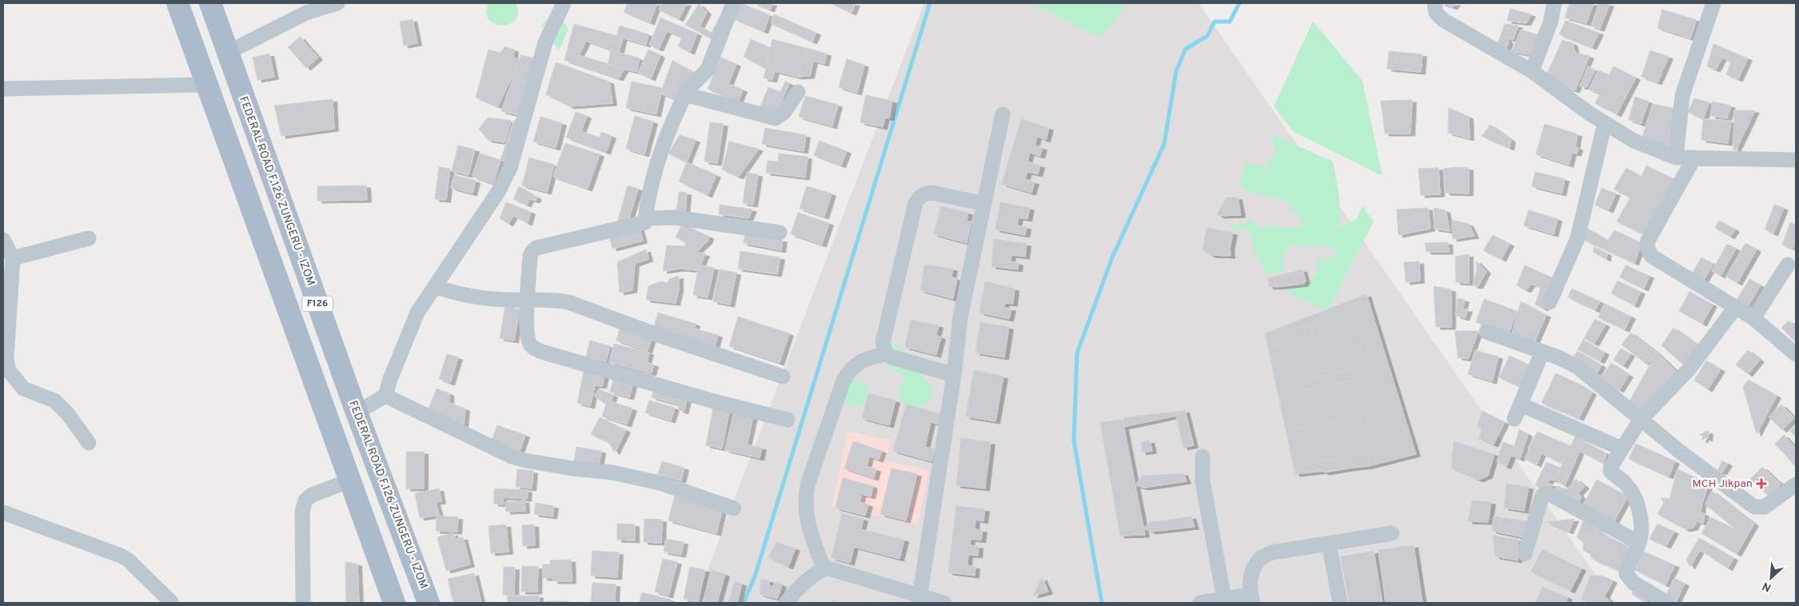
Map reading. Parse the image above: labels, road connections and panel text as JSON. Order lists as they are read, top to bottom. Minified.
{"streets":{"main road":["FEDERAL ROAD F.126 ZUNGERU - IZOM","F126"]},"places":{"health":["MCH Jikpan"]},"north":"bottom left"}
